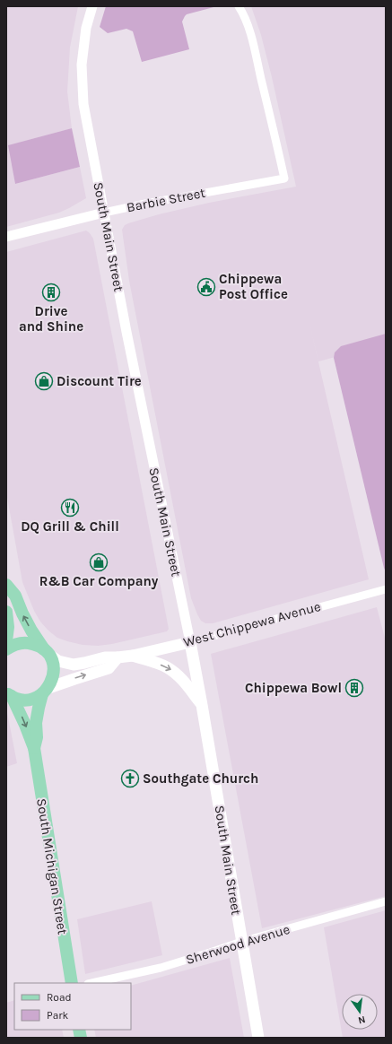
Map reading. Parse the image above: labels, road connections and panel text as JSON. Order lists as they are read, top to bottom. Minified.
{"streets":{"main road":["South Main Street","West Chippewa Avenue","South Michigan Street"],"street":["Barbie Street","Sherwood Avenue"]},"crossings":[["Barbie Street","South Main Street"],["South Main Street","West Chippewa Avenue"],["South Main Street","Sherwood Avenue"],["West Chippewa Avenue","South Michigan Street"]],"places":{"public building":["Chippewa Post Office"],"building":["Drive and Shine","Chippewa Bowl"],"shop":["Discount Tire","R&B Car Company"],"restaurant":["DQ Grill & Chill"],"church":["Southgate Church"]},"legend":["Road","Park"],"north":"bottom"}
